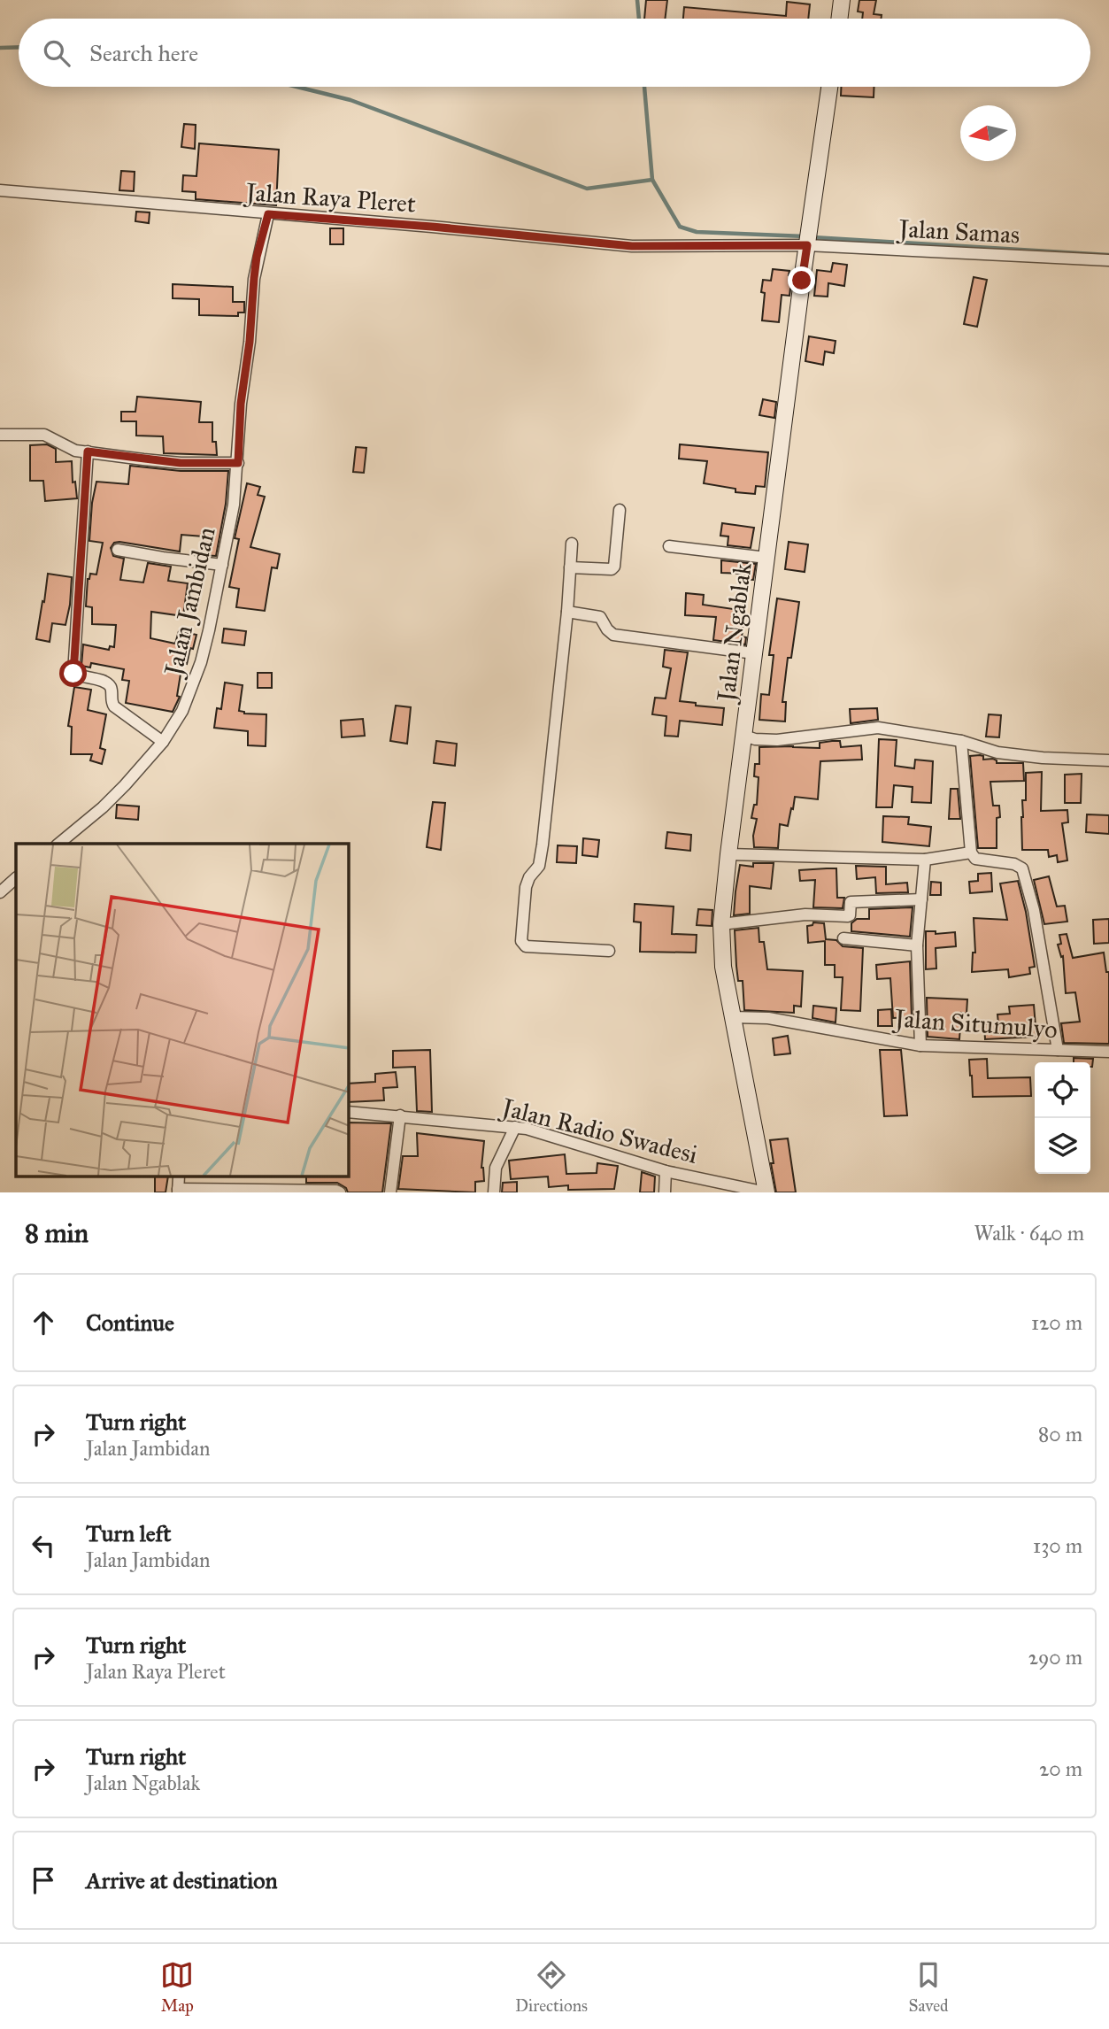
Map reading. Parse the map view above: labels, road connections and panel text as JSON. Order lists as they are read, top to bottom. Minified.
{"streets":{"street":["Jalan Raya Pleret","Jalan Samas","Jalan Jambidan","Jalan Ngablak","Jalan Situmulyo","Jalan Radio Swadesi"]},"crossings":[["Jalan Raya Pleret","Jalan Samas"],["Jalan Raya Pleret","Jalan Jambidan"],["Jalan Raya Pleret","Jalan Ngablak"],["Jalan Samas","Jalan Ngablak"],["Jalan Ngablak","Jalan Situmulyo"],["Jalan Ngablak","Jalan Radio Swadesi"]],"north":"left","page":{"search":"Search here","heading":["8 min","Walk · 640 m"],"list":[["Continue","120 m"],["Turn right","Jalan Jambidan","80 m"],["Turn left","Jalan Jambidan","130 m"],["Turn right","Jalan Raya Pleret","290 m"],["Turn right","Jalan Ngablak","20 m"],"Arrive at destination"],"nav":["Map","Directions","Saved"]}}
